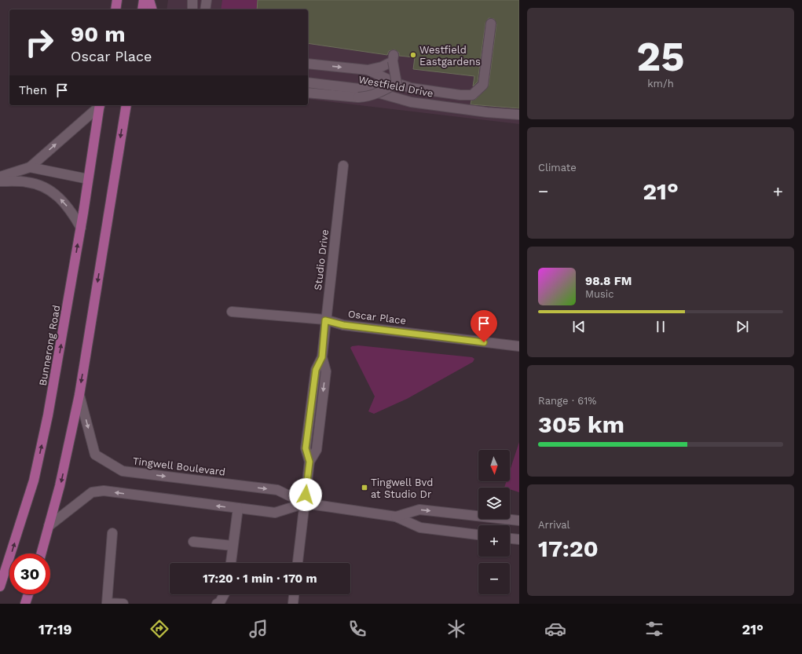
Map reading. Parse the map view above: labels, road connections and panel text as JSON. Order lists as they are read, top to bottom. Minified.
{"streets":{"main road":["Bunnerong Road"],"street":["Westfield Drive","Studio Drive","Oscar Place","Tingwell Boulevard"]},"crossings":[["Studio Drive","Oscar Place"],["Studio Drive","Tingwell Boulevard"]],"places":{"other":["Westfield Eastgardens"],"transit":["Tingwell Bvd at Studio Dr"]},"north":"bottom","page":{"tile":[["25","km/h"],"Climate",["Range · 61%","305 km"],["Arrival","17:20"]],"turn":["90 m","Oscar Place"],"then":"Then","heat":["−","21°","+"],"song":["98.8 FM","Music"],"map_buttons":["+","−"],"limit":"30","trip":"17:20 · 1 min · 170 m","tabs":["17:19","21°"]}}
